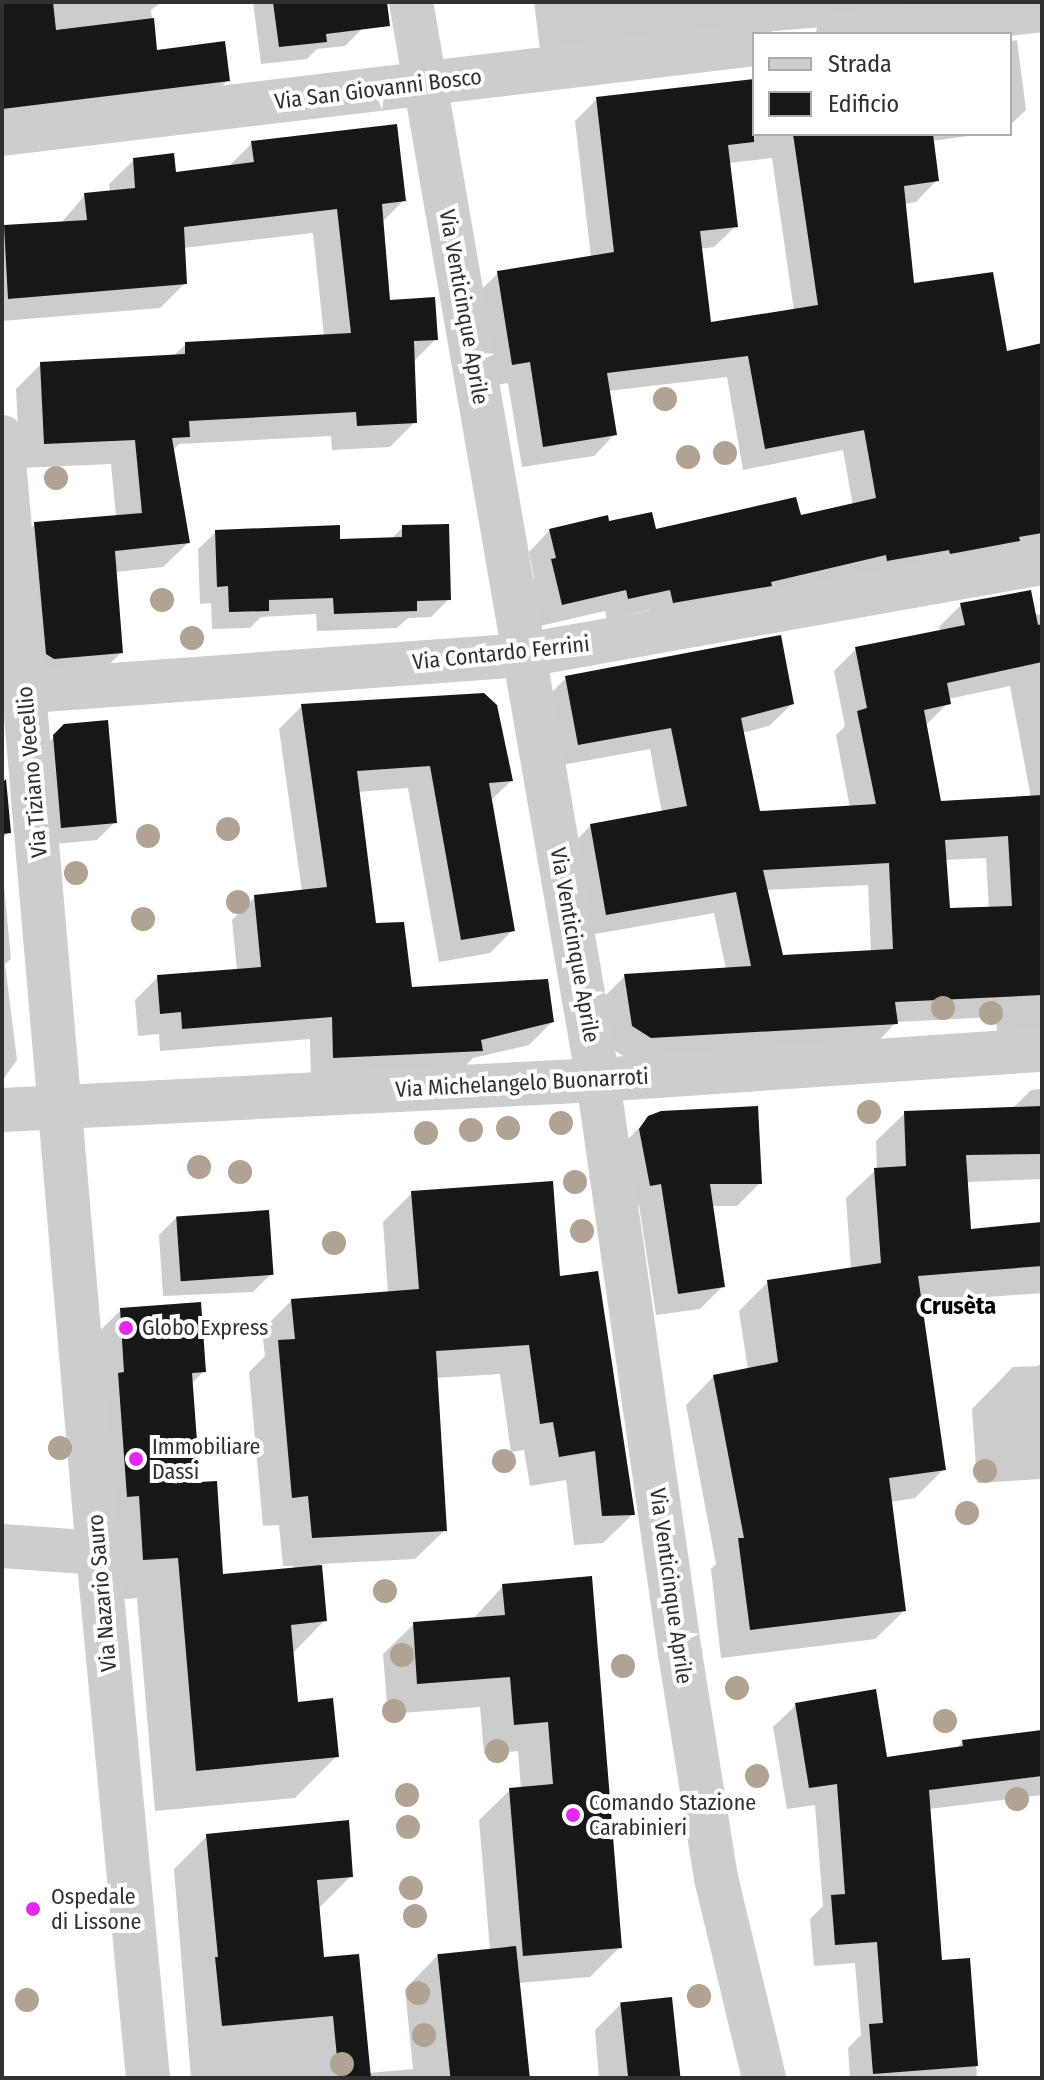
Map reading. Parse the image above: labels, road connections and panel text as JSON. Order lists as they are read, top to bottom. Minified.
{"streets":{"street":["Via San Giovanni Bosco","Via Venticinque Aprile","Via Contardo Ferrini","Via Tiziano Vecellio","Via Michelangelo Buonarroti","Via Nazario Sauro"]},"crossings":[["Via San Giovanni Bosco","Via Venticinque Aprile"],["Via Venticinque Aprile","Via Contardo Ferrini"],["Via Venticinque Aprile","Via Michelangelo Buonarroti"],["Via Contardo Ferrini","Via Tiziano Vecellio"],["Via Tiziano Vecellio","Via Michelangelo Buonarroti"],["Via Tiziano Vecellio","Via Nazario Sauro"],["Via Michelangelo Buonarroti","Via Nazario Sauro"]],"districts":["Crusèta"],"places":["Globo Express","Immobiliare Dassi","Comando Stazione Carabinieri","Ospedale di Lissone"],"legend":["Strada","Edificio"]}
